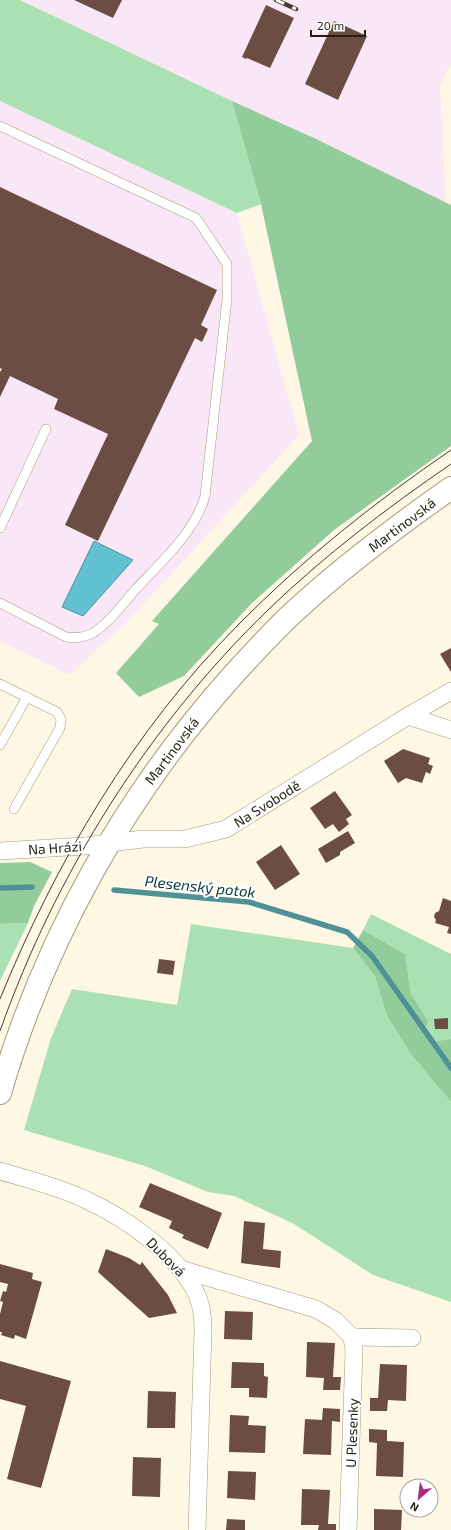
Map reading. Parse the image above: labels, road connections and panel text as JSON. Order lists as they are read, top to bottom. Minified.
{"streets":{"street":["Martinovská","Na Svobodě","Na Hrázi","Dubová","U Plesenky"]},"crossings":[["Martinovská","Na Svobodě"],["Martinovská","Na Hrázi"],["Na Svobodě","Na Hrázi"]],"water":["Plesenský potok"],"scale_bar":"20 m","north":"bottom left"}
